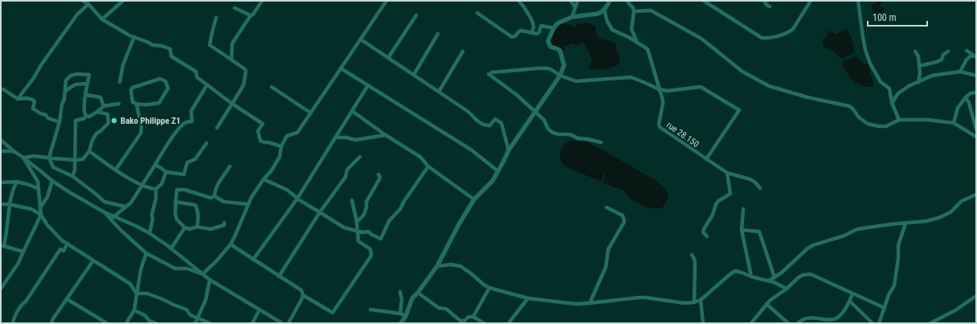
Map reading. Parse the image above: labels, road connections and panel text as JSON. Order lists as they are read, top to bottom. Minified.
{"streets":{"street":["rue 28.150"]},"places":["Bako Philippe Z1"],"scale_bar":"100 m"}
